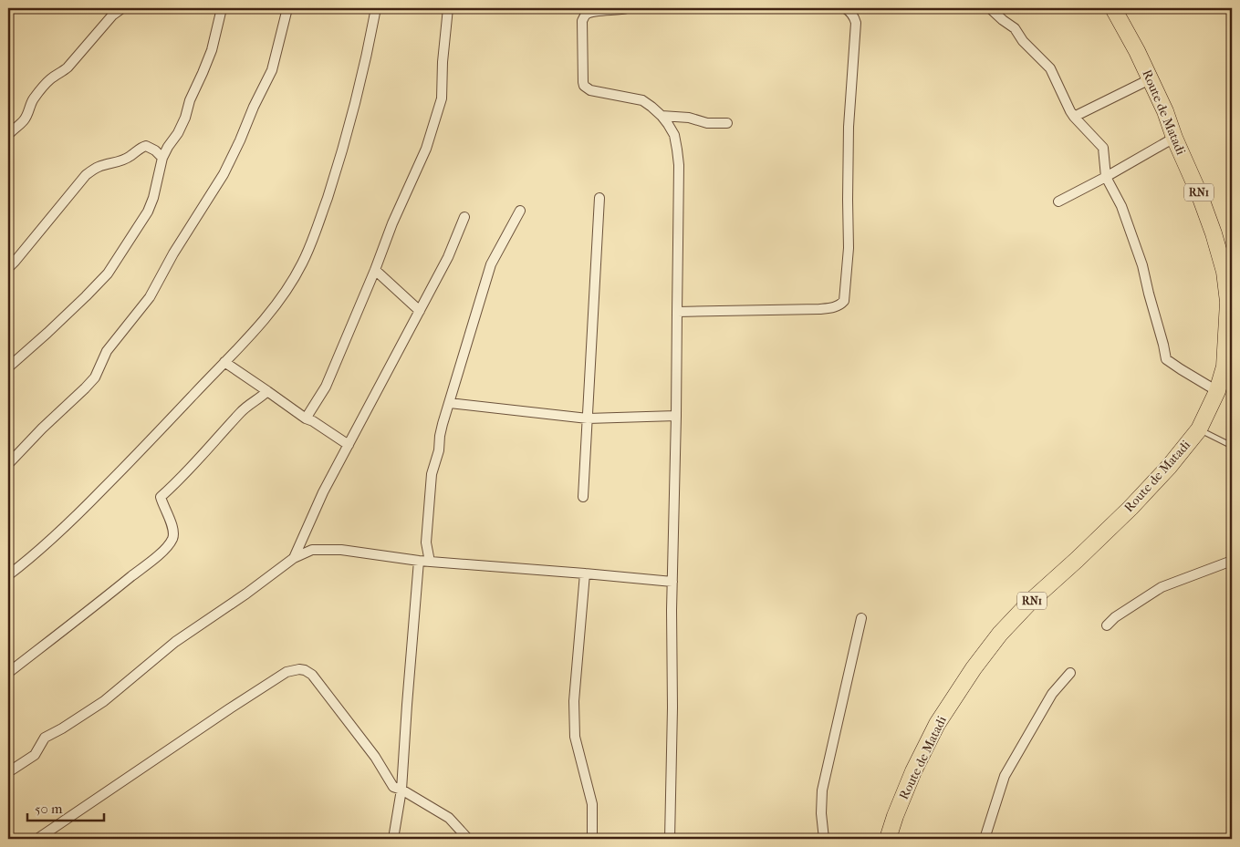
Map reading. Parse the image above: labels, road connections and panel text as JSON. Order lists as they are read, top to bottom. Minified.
{"streets":{"highway":["Route de Matadi","RN1"]},"scale_bar":"50 m"}
